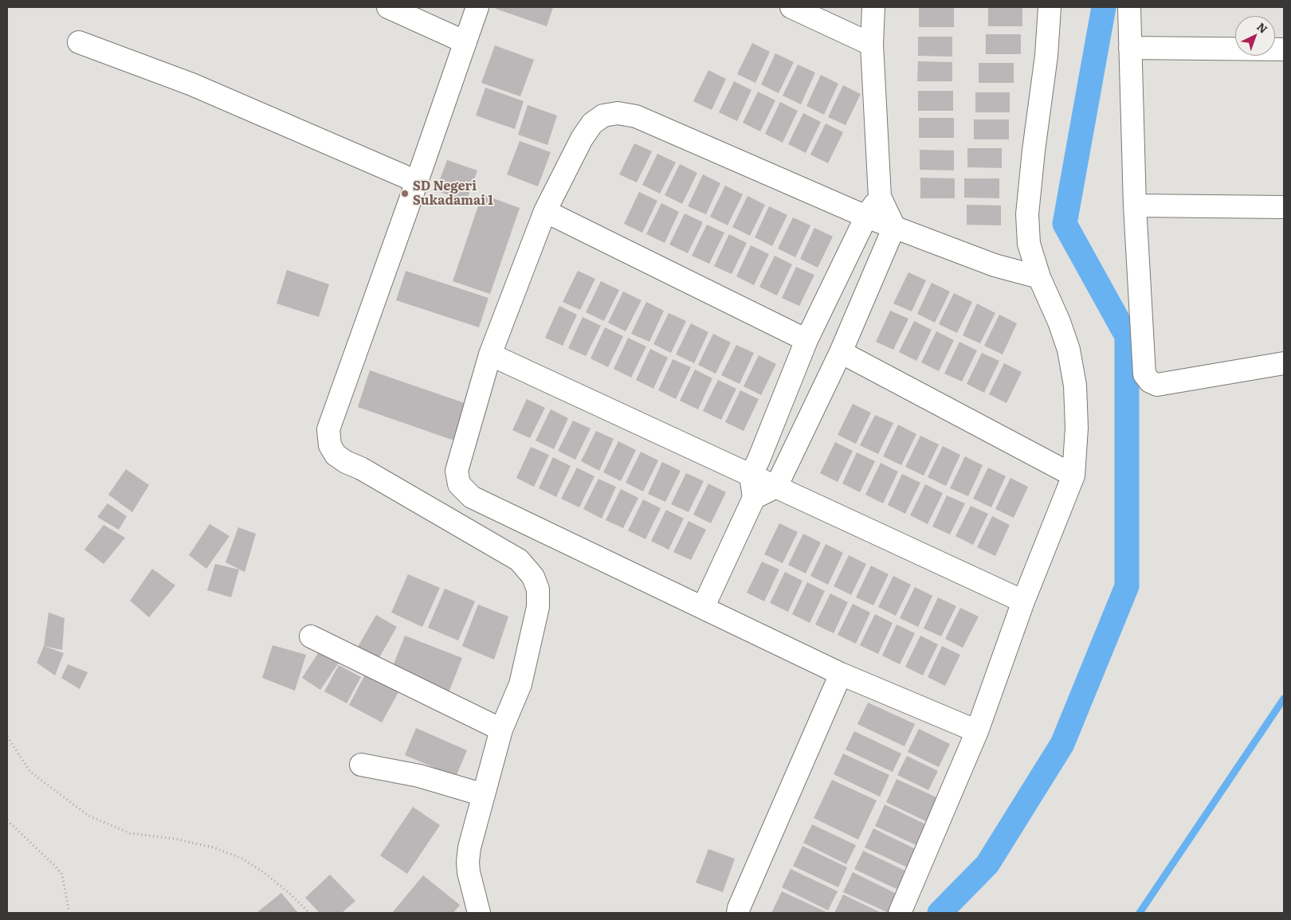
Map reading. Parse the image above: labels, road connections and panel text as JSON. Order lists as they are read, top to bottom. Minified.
{"places":["SD Negeri Sukadamai 1"],"north":"top right"}
